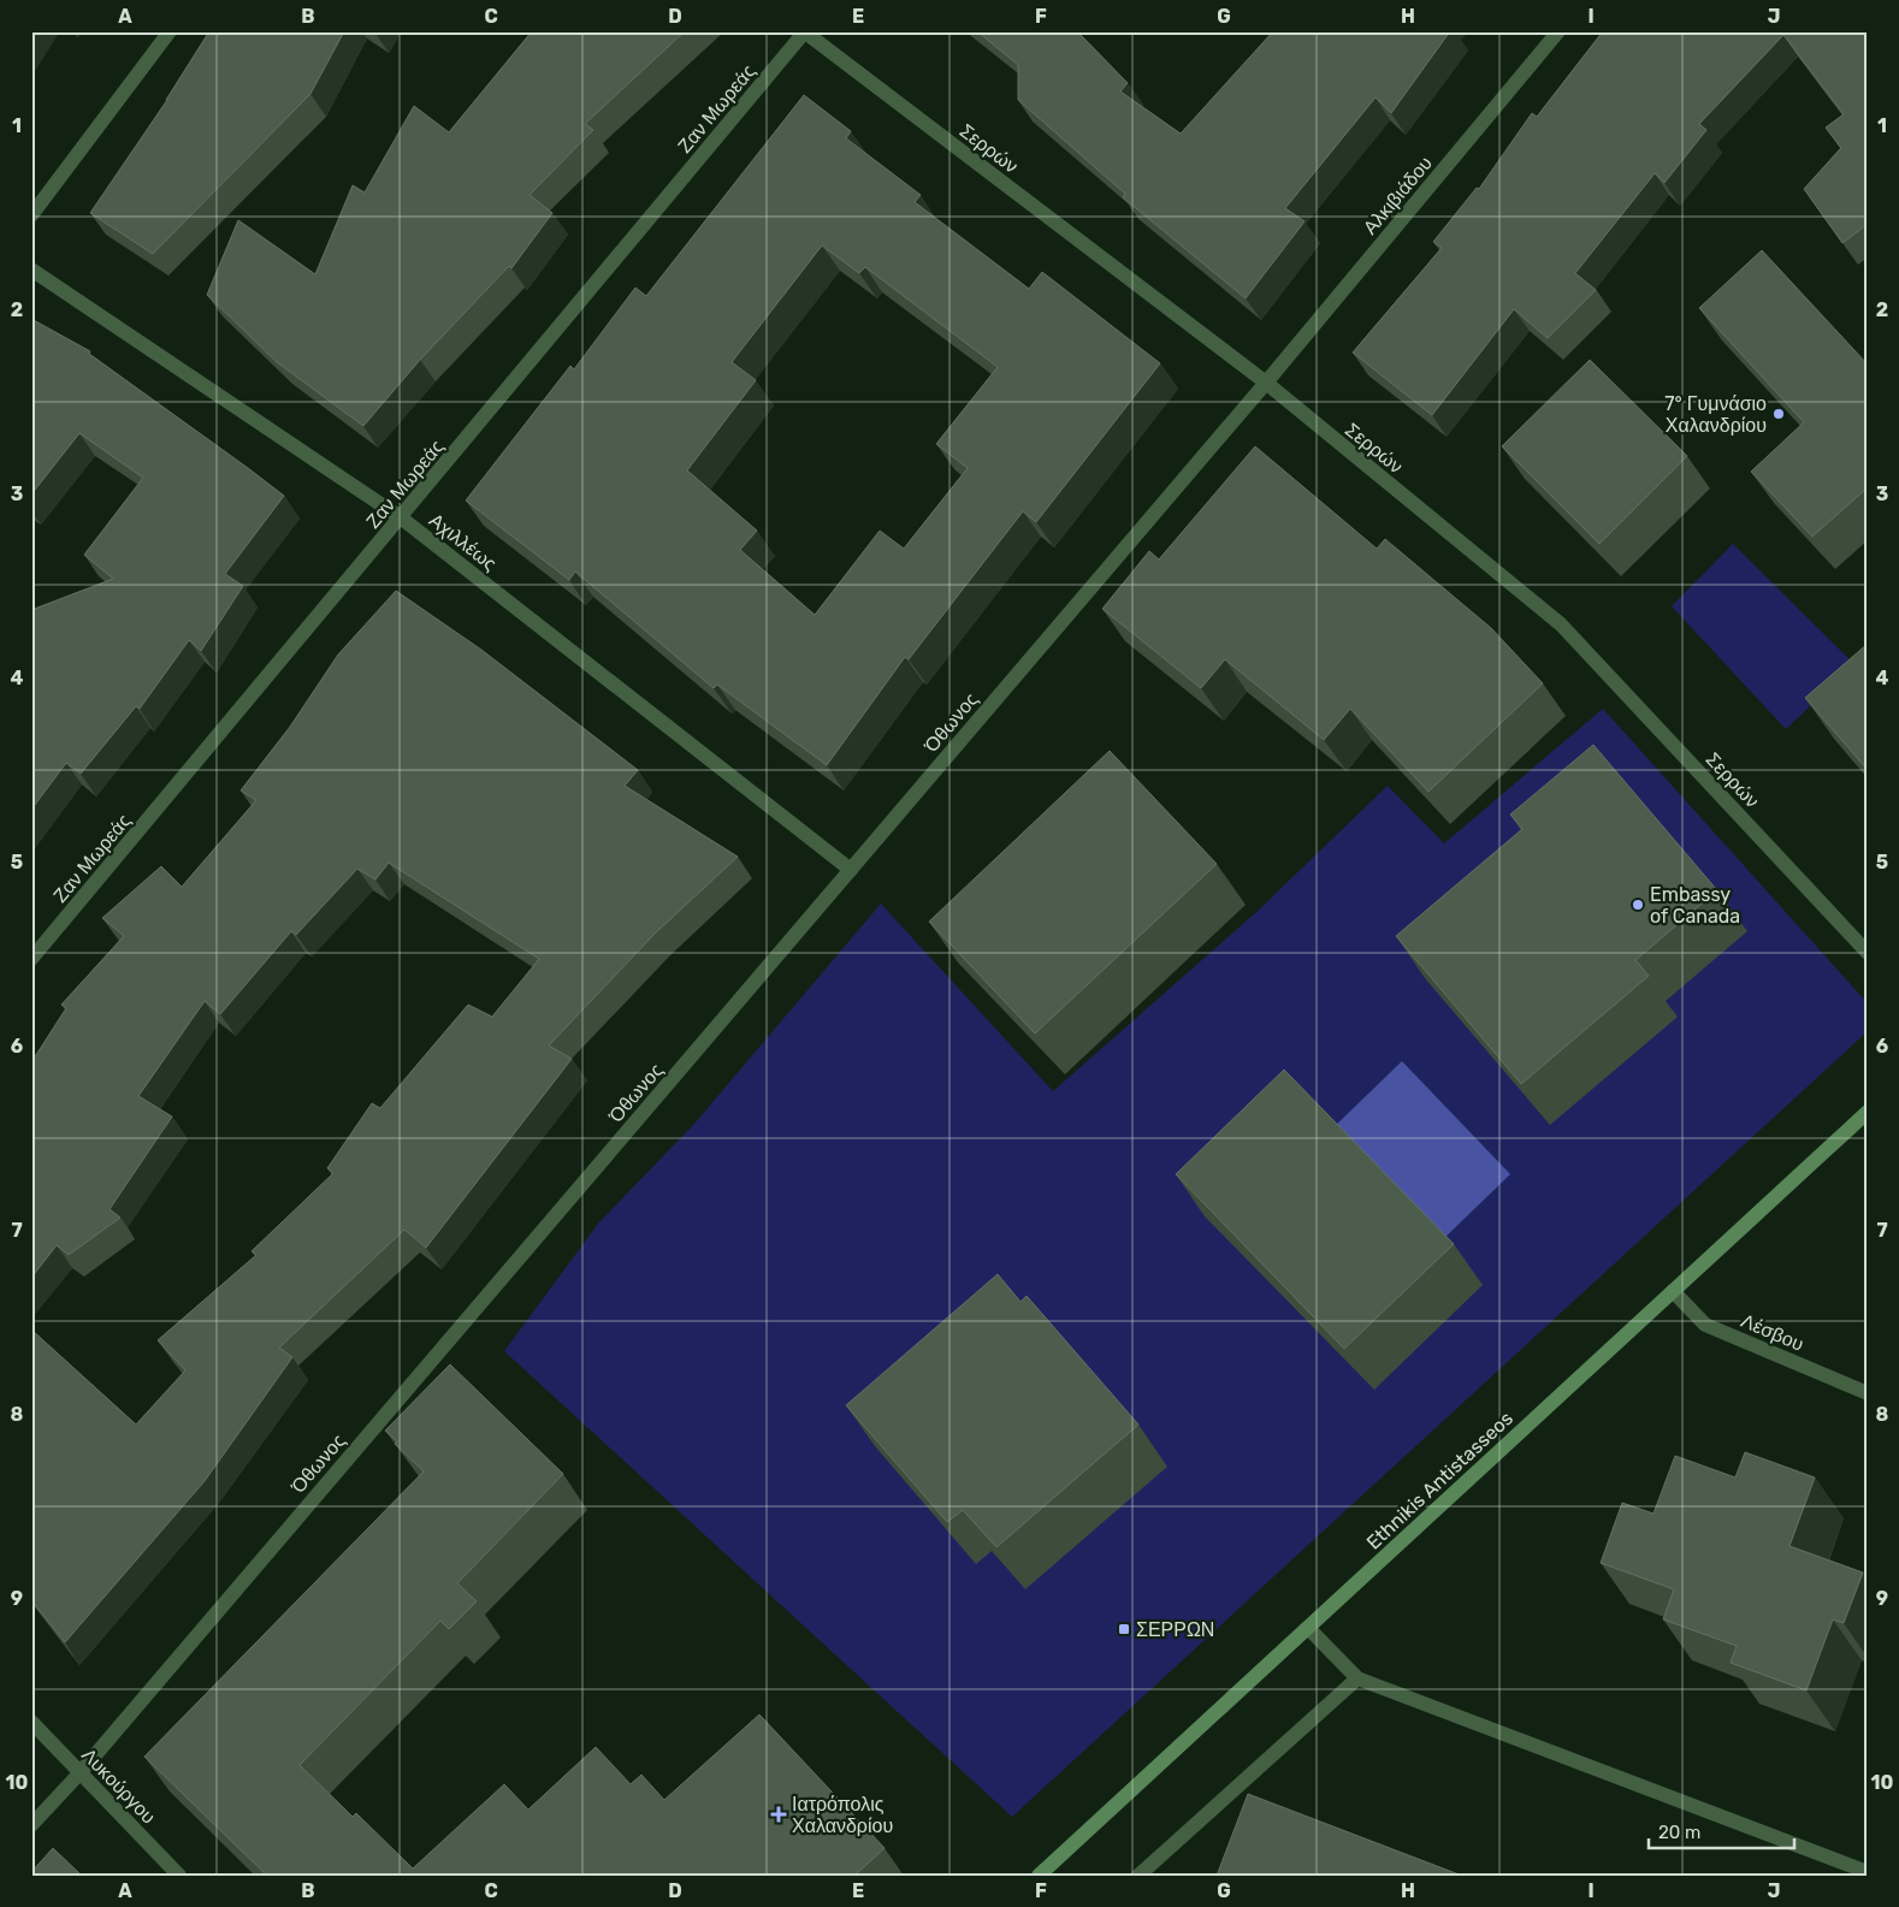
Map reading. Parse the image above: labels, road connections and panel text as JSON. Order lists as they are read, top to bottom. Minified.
{"streets":{"main road":["Ethnikis Antistasseos"],"street":["Ζαν Μωρεάς","Σερρών","Αλκιβιάδου","Αχιλλέως","Όθωνος","Λέσβου","Λυκούργου"]},"crossings":[["Ζαν Μωρεάς","Σερρών"],["Ζαν Μωρεάς","Αχιλλέως"],["Σερρών","Αλκιβιάδου"],["Σερρών","Όθωνος"],["Αλκιβιάδου","Όθωνος"],["Αχιλλέως","Όθωνος"],["Όθωνος","Λυκούργου"],["Λέσβου","Ethnikis Antistasseos"]],"places":{"other":["7° Γυμνάσιο Χαλανδρίου","Embassy of Canada"],"transit":["ΣΕΡΡΩΝ"],"health":["Ιατρόπολις Χαλανδρίου"]},"scale_bar":"20 m","grid":{"columns":["A","B","C","D","E","F","G","H","I","J"],"rows":["1","2","3","4","5","6","7","8","9","10"]}}
